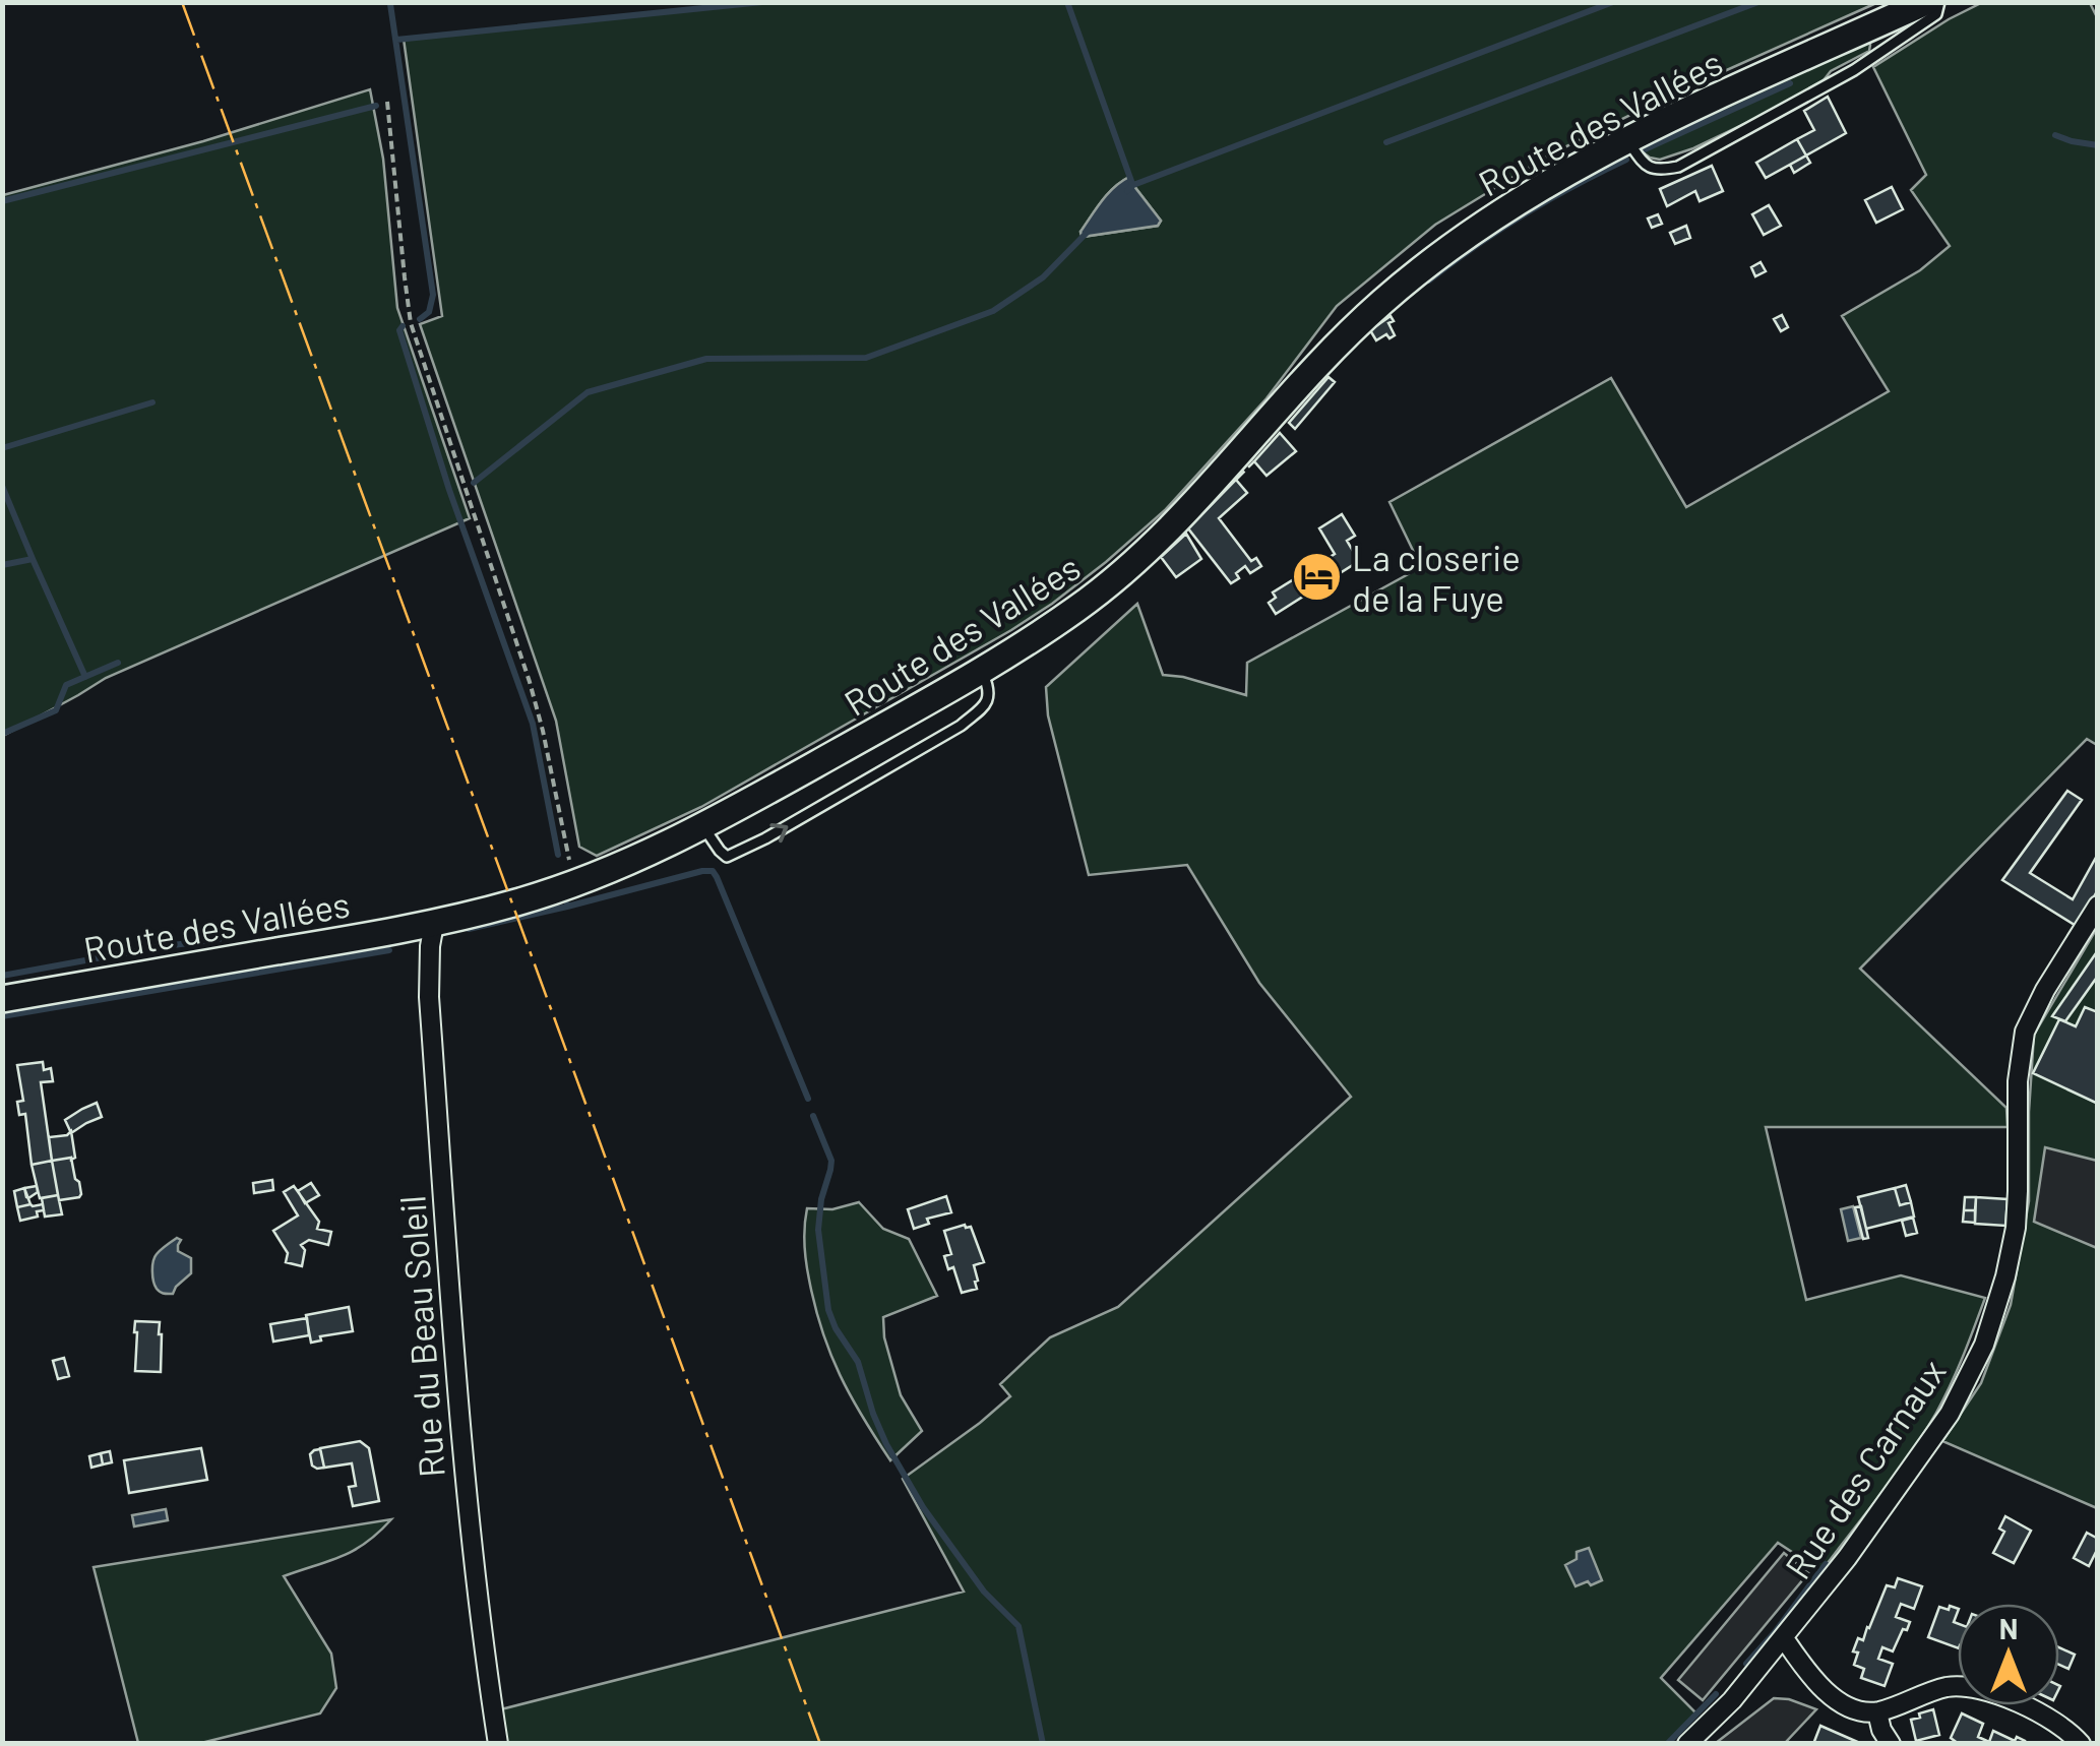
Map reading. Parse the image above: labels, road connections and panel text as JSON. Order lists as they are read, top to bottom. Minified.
{"streets":{"main road":["Route des Vallées"],"street":["Rue du Beau Soleil","Rue des Carnaux"]},"crossings":[["Route des Vallées","Rue du Beau Soleil"]],"places":{"hotel":["La closerie de la Fuye"]},"north":"top"}
